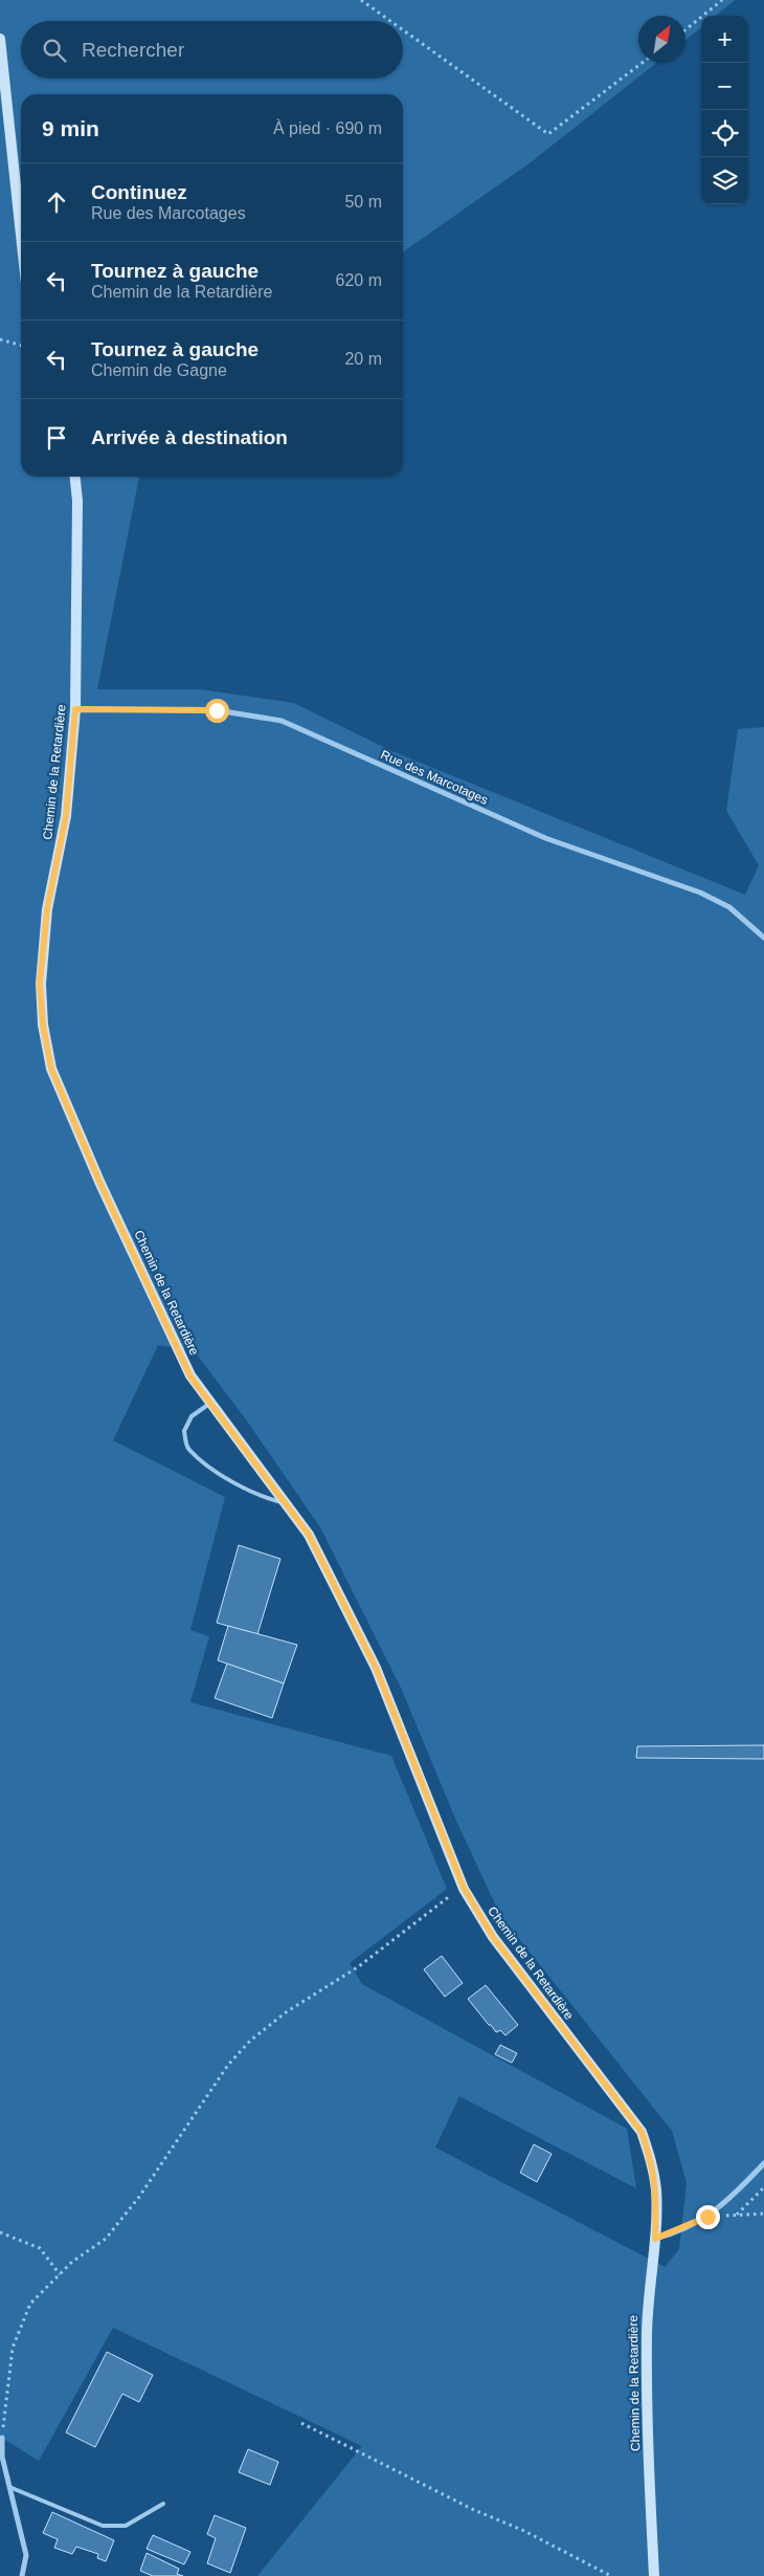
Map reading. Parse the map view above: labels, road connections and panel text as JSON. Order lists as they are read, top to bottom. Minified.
{"streets":{"street":["Chemin de la Retardière","Rue des Marcotages"]},"crossings":[["Chemin de la Retardière","Rue des Marcotages"]],"north":"top right","page":{"map_buttons":["+","−"],"search":"Rechercher","heading":["9 min","À pied · 690 m"],"list":[["Continuez","Rue des Marcotages","50 m"],["Tournez à gauche","Chemin de la Retardière","620 m"],["Tournez à gauche","Chemin de Gagne","20 m"],"Arrivée à destination"]}}
